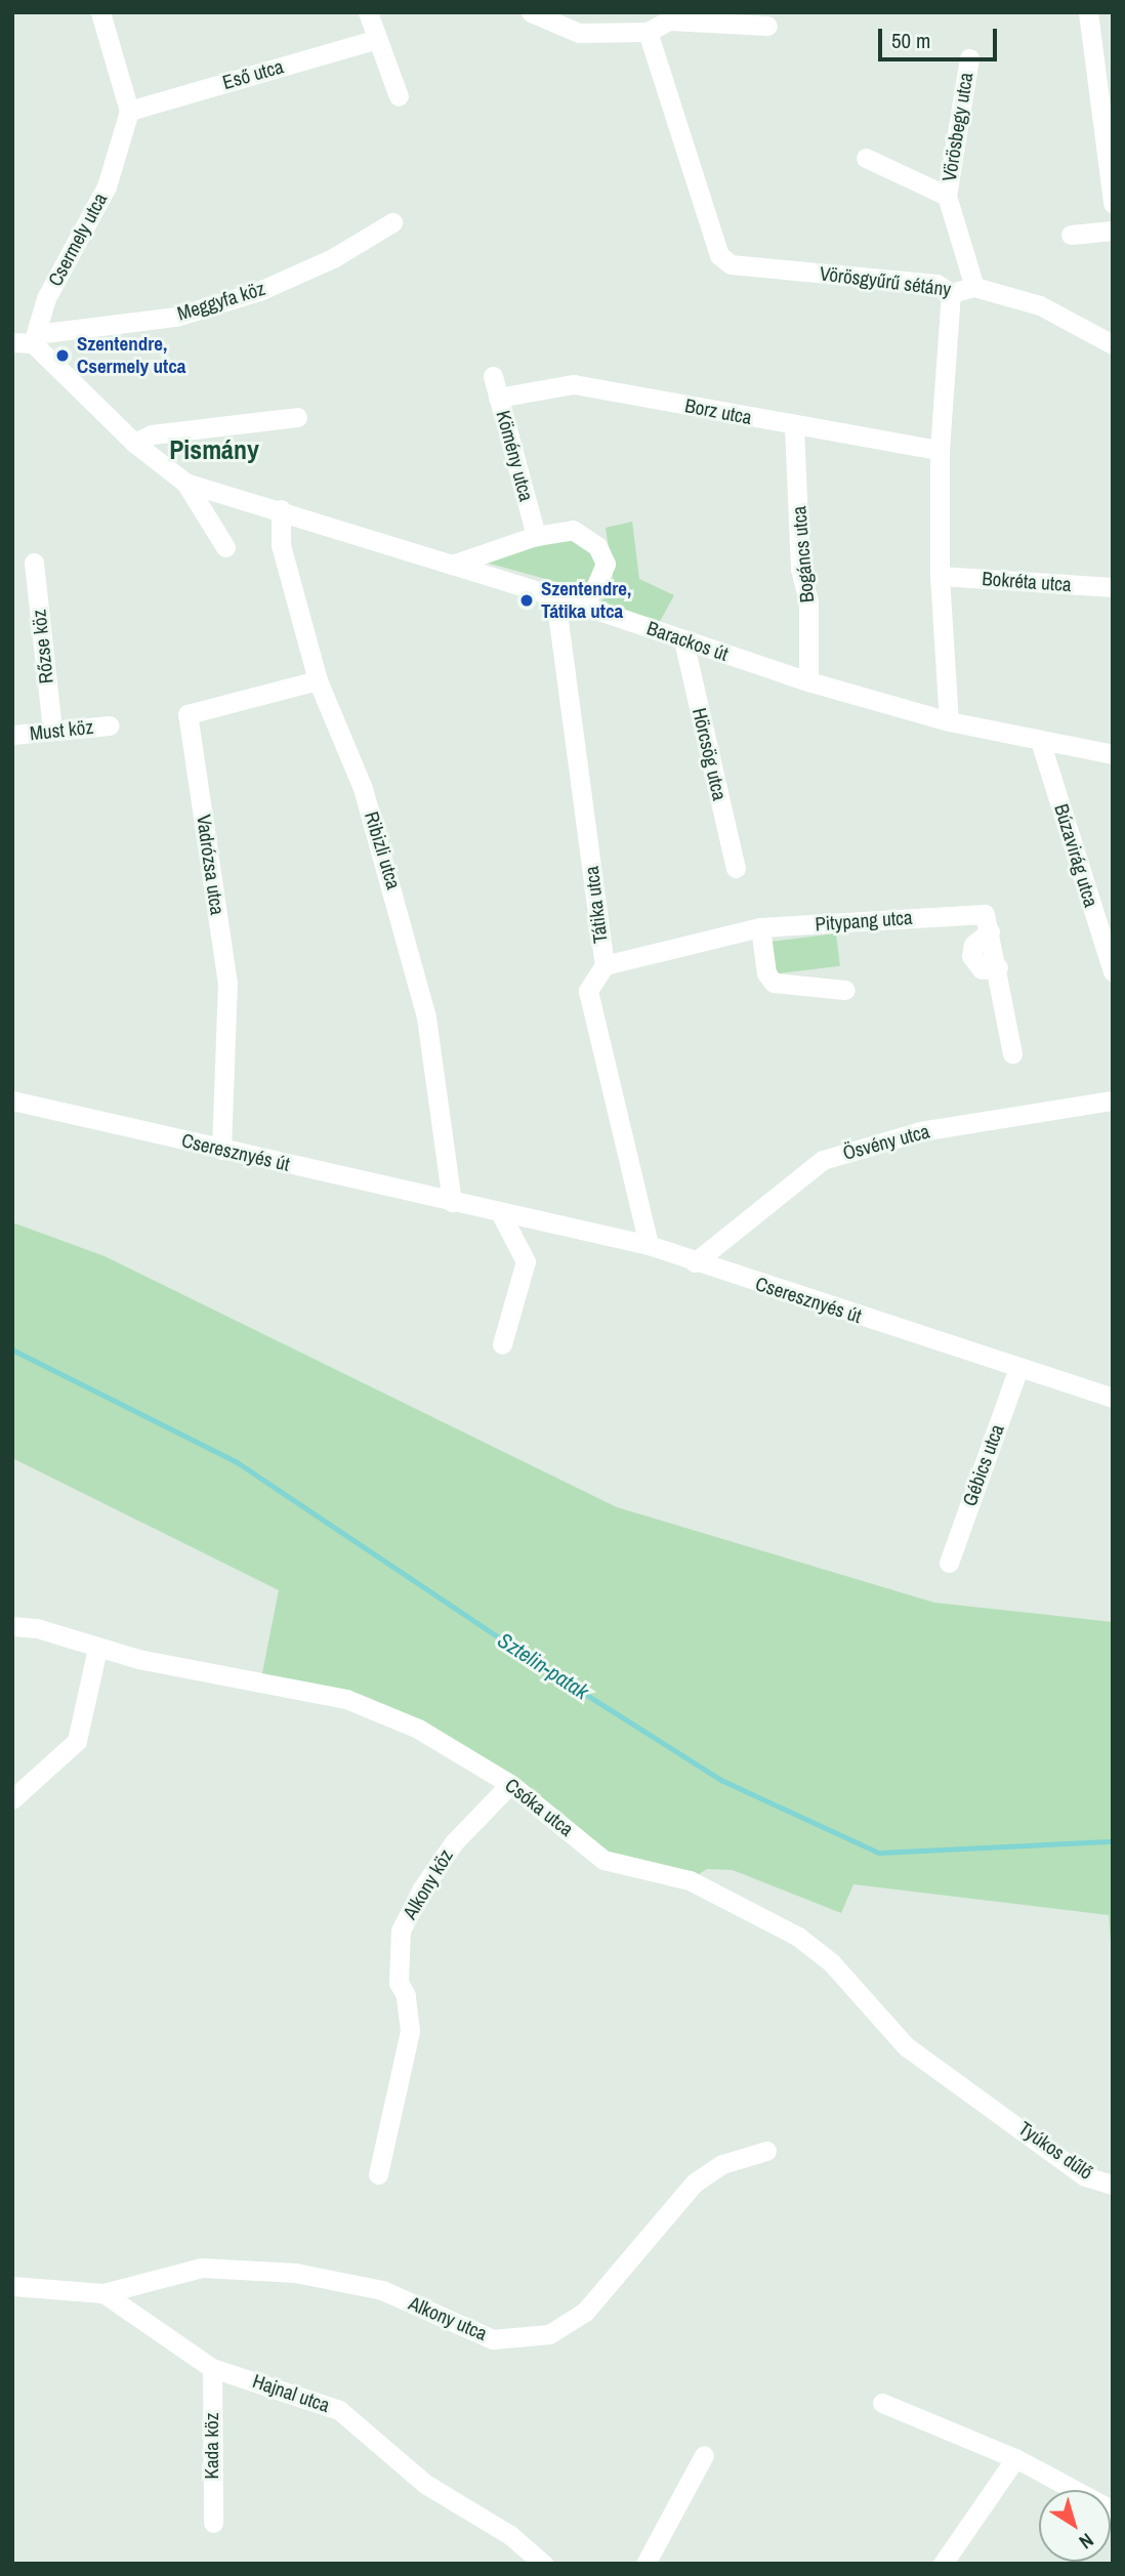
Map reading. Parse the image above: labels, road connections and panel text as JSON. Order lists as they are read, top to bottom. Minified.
{"streets":{"street":["Eső utca","Vörösbegy utca","Csermely utca","Vörösgyűrű sétány","Meggyfa köz","Borz utca","Kömény utca","Bogáncs utca","Bokréta utca","Barackos út","Rőzse köz","Must köz","Hörcsög utca","Ribizli utca","Búzavirág utca","Vadrózsa utca","Tátika utca","Pitypang utca","Ösvény utca","Cseresznyés út","Gébics utca","Csóka utca","Alkony köz","Tyúkos dűlő","Alkony utca","Hajnal utca","Kada köz"]},"crossings":[["Eső utca","Csermely utca"],["Vörösbegy utca","Vörösgyűrű sétány"],["Csermely utca","Meggyfa köz"],["Csermely utca","Barackos út"],["Meggyfa köz","Barackos út"],["Borz utca","Kömény utca"],["Borz utca","Bogáncs utca"],["Bogáncs utca","Barackos út"],["Barackos út","Hörcsög utca"],["Barackos út","Ribizli utca"],["Barackos út","Búzavirág utca"],["Barackos út","Tátika utca"],["Rőzse köz","Must köz"],["Ribizli utca","Vadrózsa utca"],["Ribizli utca","Cseresznyés út"],["Vadrózsa utca","Cseresznyés út"],["Tátika utca","Pitypang utca"],["Tátika utca","Cseresznyés út"],["Ösvény utca","Cseresznyés út"],["Cseresznyés út","Gébics utca"],["Csóka utca","Alkony köz"],["Csóka utca","Tyúkos dűlő"],["Alkony utca","Hajnal utca"],["Hajnal utca","Kada köz"]],"districts":["Pismány"],"water":["Sztelin-patak"],"places":["Szentendre, Csermely utca","Szentendre, Tátika utca"],"scale_bar":"50 m","north":"bottom right"}
